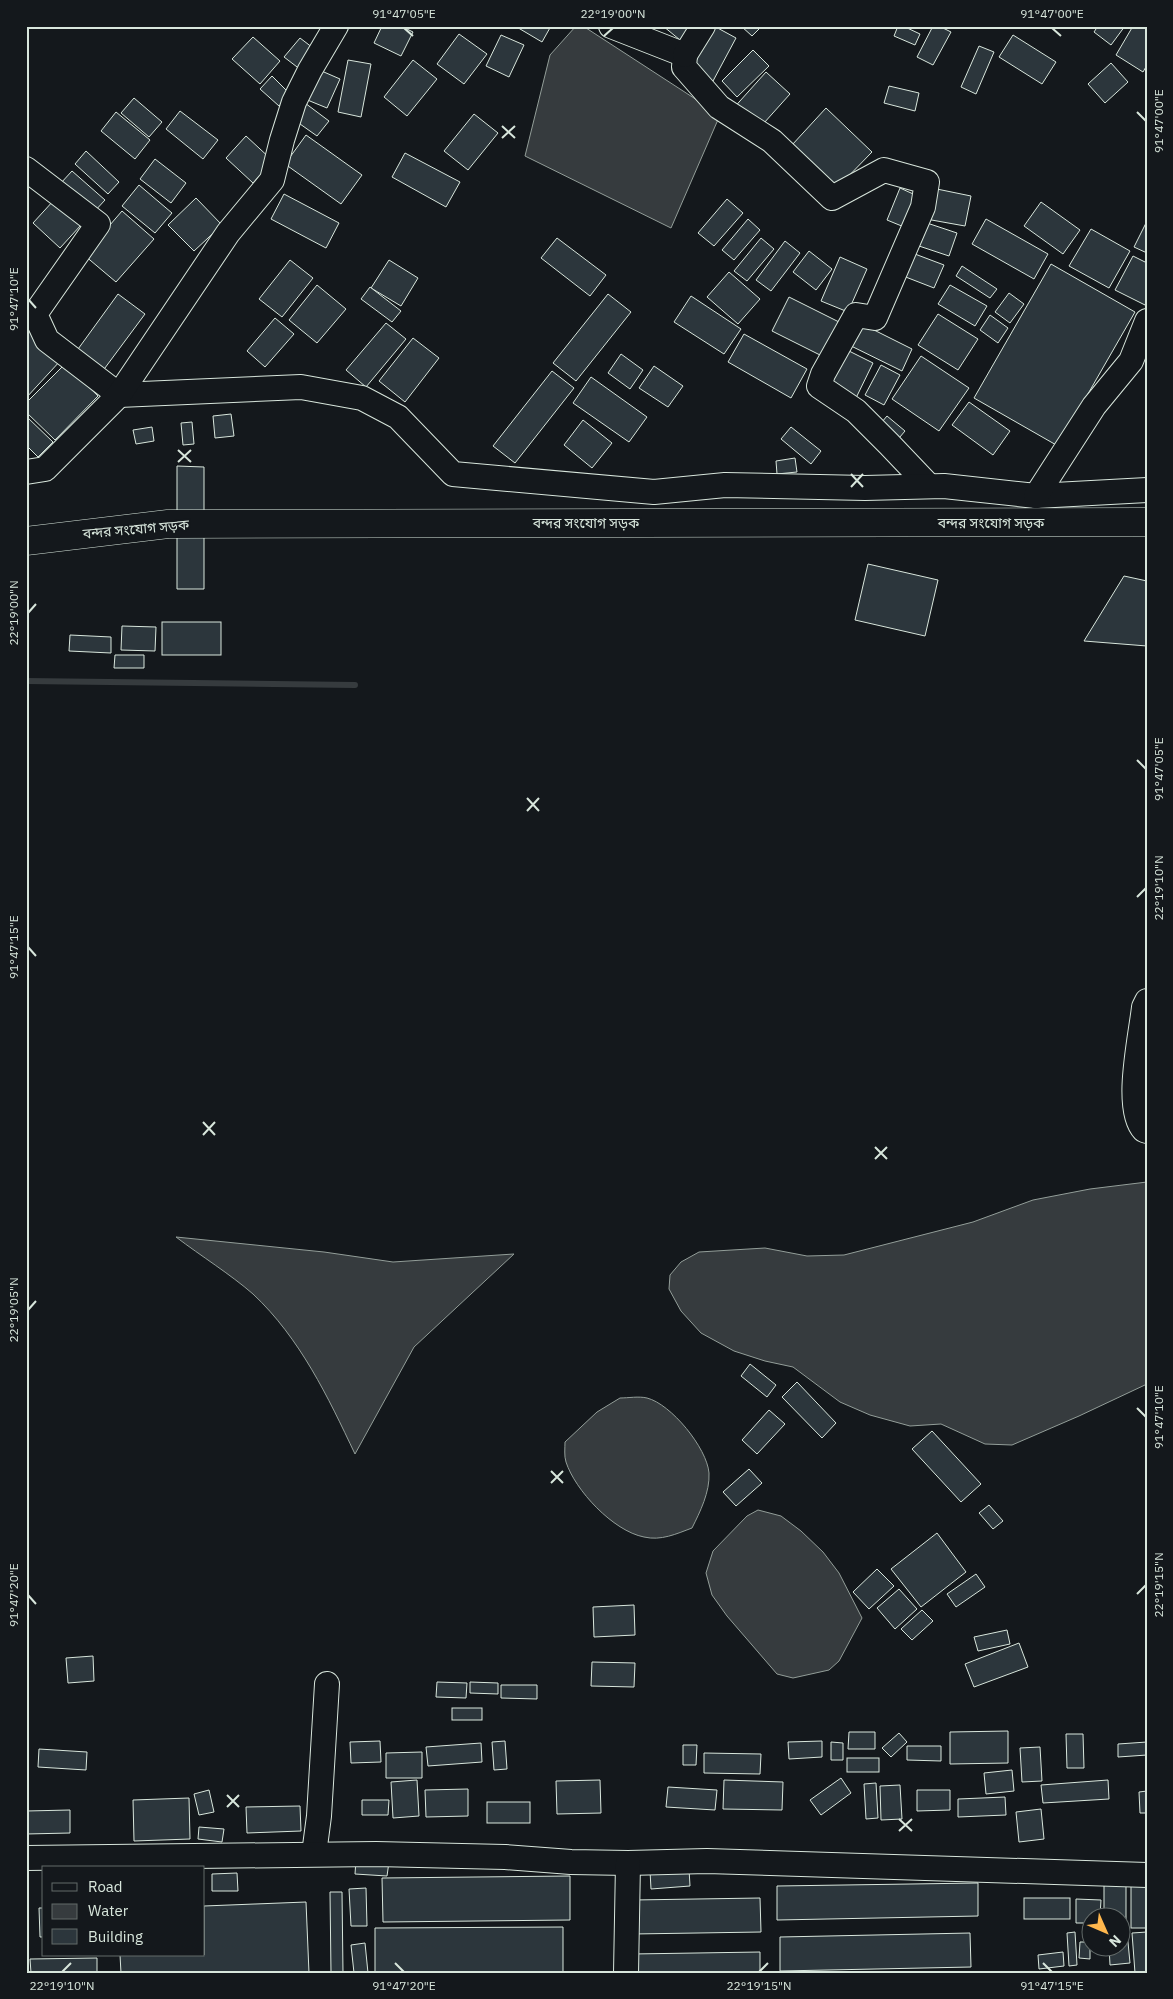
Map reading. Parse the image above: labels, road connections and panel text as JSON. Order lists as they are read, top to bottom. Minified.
{"streets":{"highway":["বন্দর সংযোগ সড়ক"]},"legend":["Road","Water","Building"],"north":"bottom right","coordinates":["91°47'05\"E","22°19'00\"N","91°47'00\"E","91°47'10\"E","22°19'10\"N","91°47'15\"E","22°19'05\"N","22°19'15\"N","91°47'20\"E"]}
